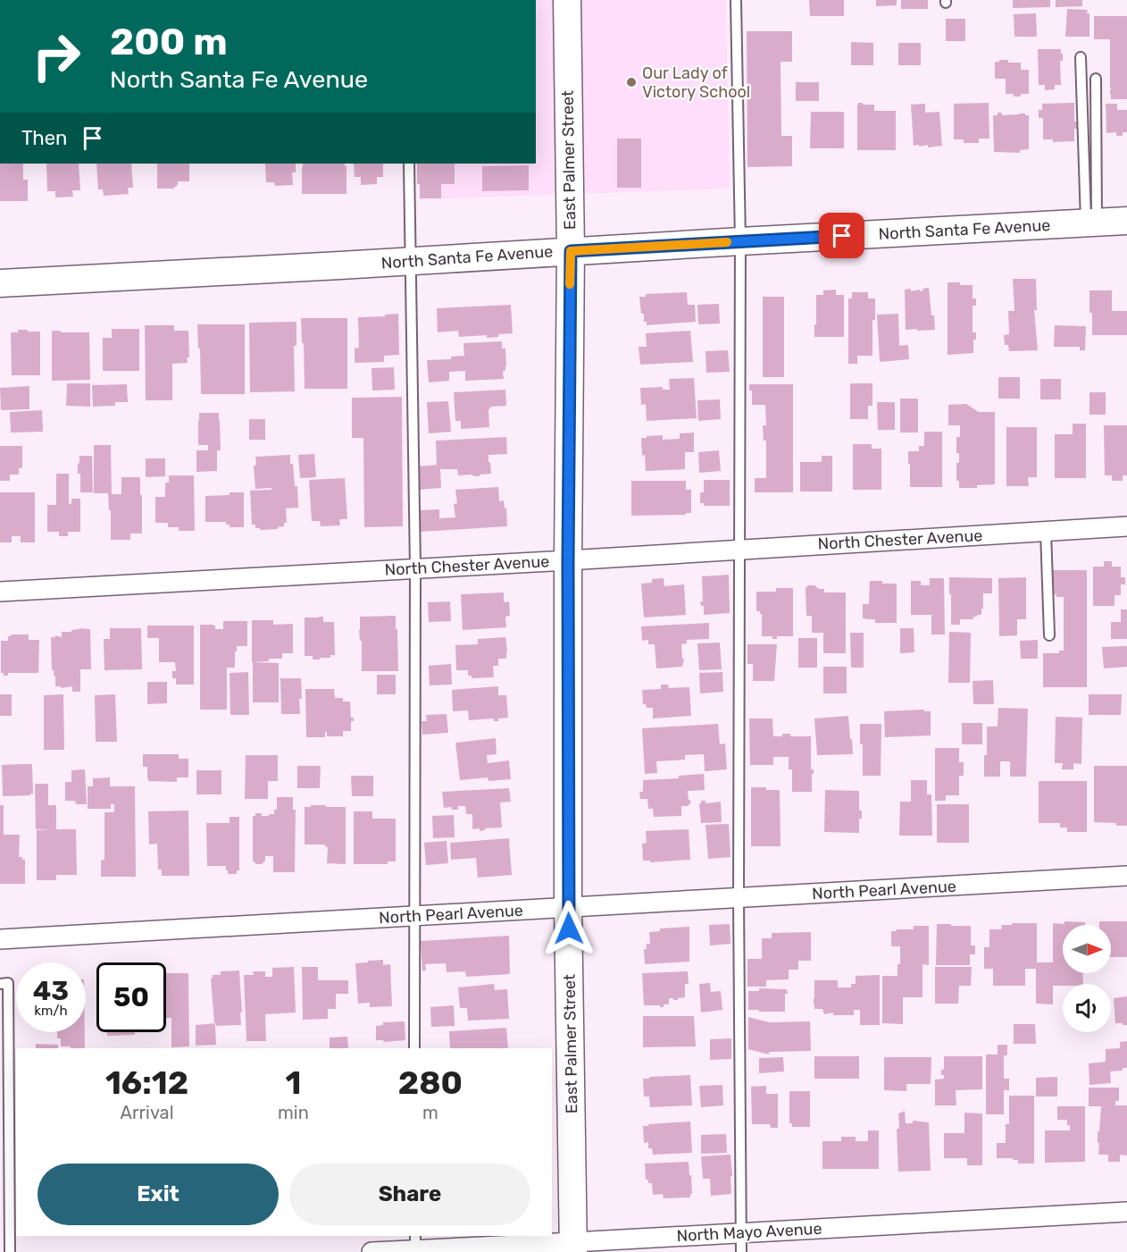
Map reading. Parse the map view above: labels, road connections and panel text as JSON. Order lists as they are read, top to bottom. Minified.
{"streets":{"main road":["East Palmer Street","North Santa Fe Avenue"],"street":["North Chester Avenue","North Pearl Avenue","North Mayo Avenue"]},"crossings":[["East Palmer Street","North Santa Fe Avenue"],["East Palmer Street","North Chester Avenue"],["East Palmer Street","North Pearl Avenue"],["East Palmer Street","North Mayo Avenue"]],"places":["Our Lady of Victory School"],"north":"right","page":{"turn":["200 m","North Santa Fe Avenue"],"then":"Then","speed":"43 km/h","limit":"50","eta":["16:12","Arrival","1","min","280","m"],"buttons":["Exit","Share"]}}
